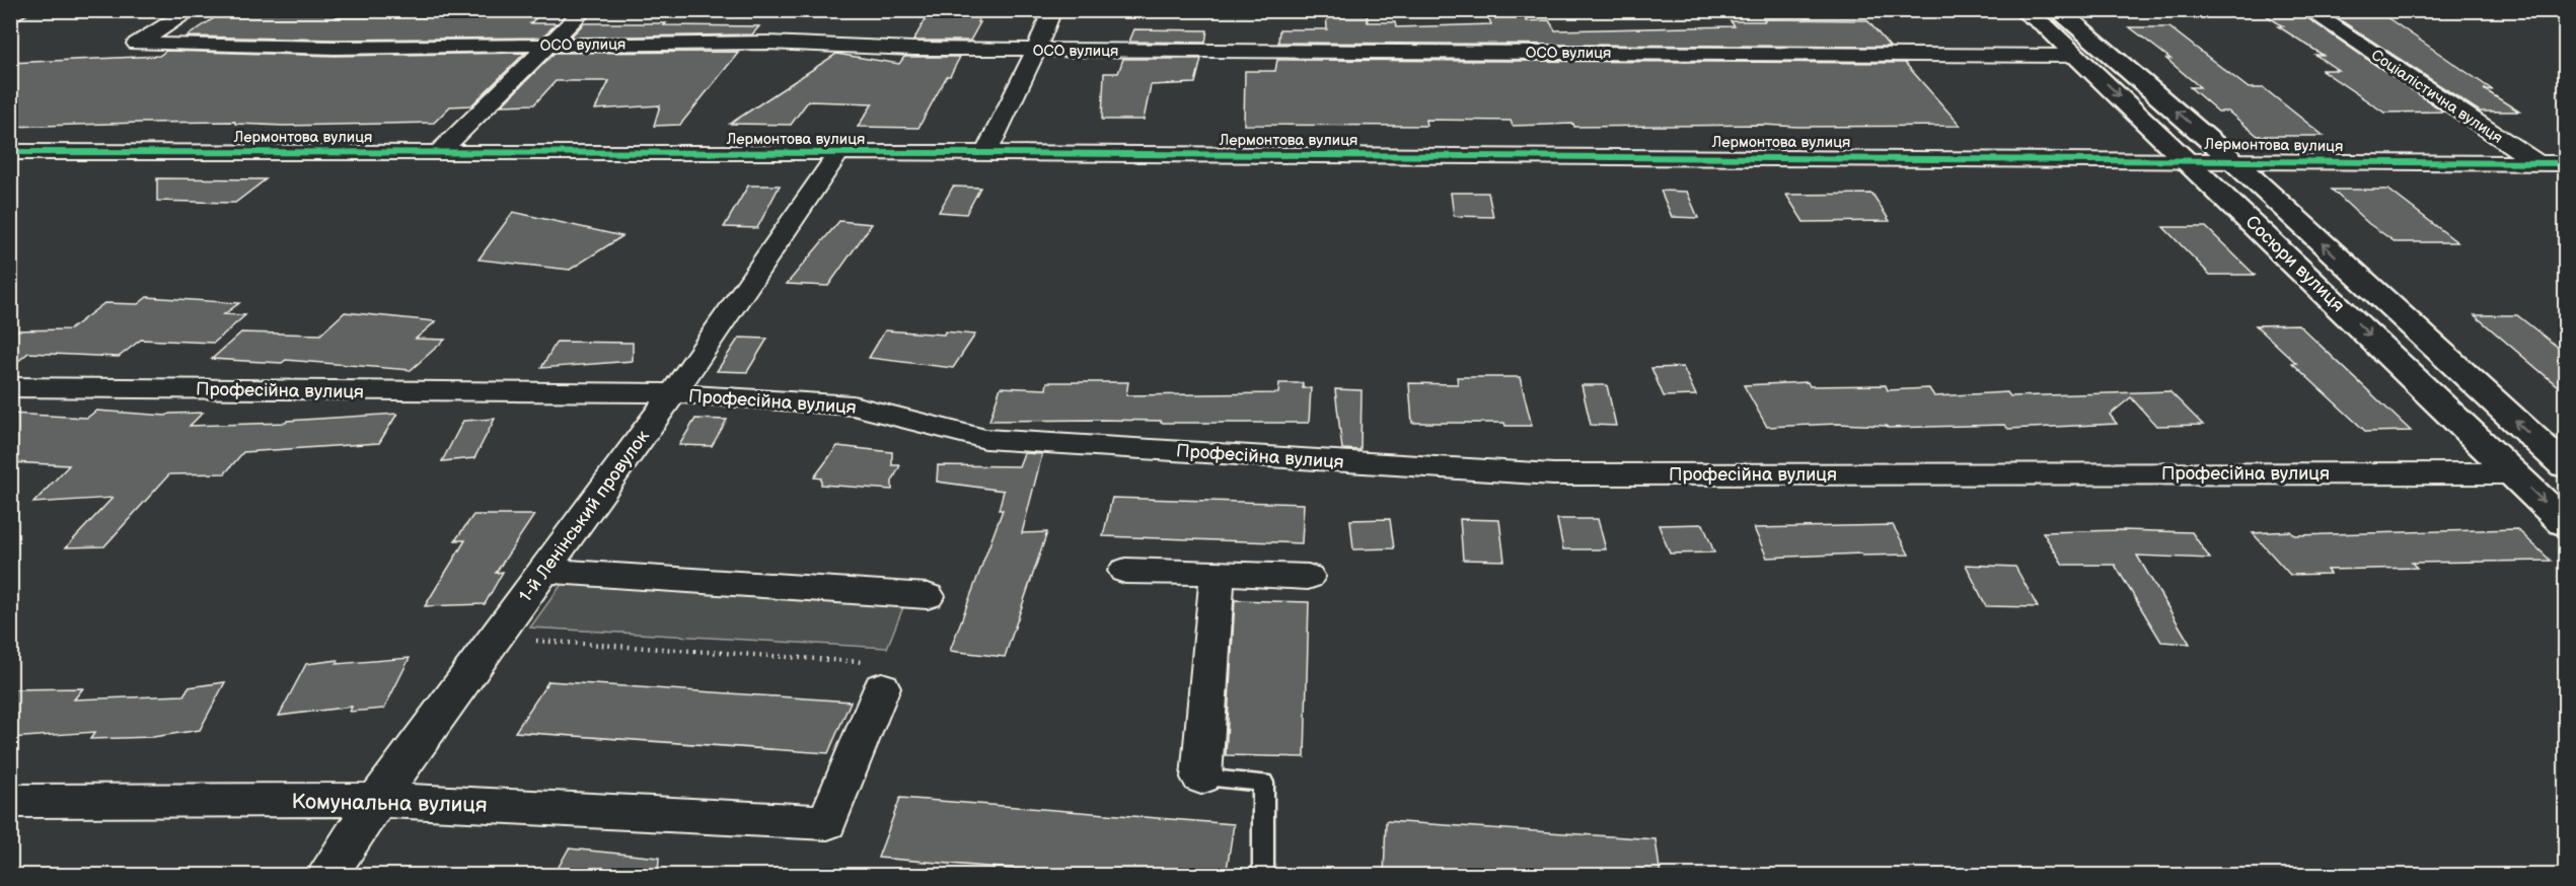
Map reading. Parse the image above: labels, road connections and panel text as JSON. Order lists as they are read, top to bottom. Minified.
{"streets":{"street":["ОСО вулиця","Соціалістична вулиця","Лермонтова вулиця","Сосюри вулиця","Професійна вулиця","1-й Ленінський провулок","Комунальна вулиця"]},"crossings":[["ОСО вулиця","Сосюри вулиця"],["Соціалістична вулиця","Лермонтова вулиця"],["Лермонтова вулиця","Сосюри вулиця"],["Лермонтова вулиця","1-й Ленінський провулок"],["Сосюри вулиця","Професійна вулиця"],["Професійна вулиця","1-й Ленінський провулок"],["1-й Ленінський провулок","Комунальна вулиця"]]}
